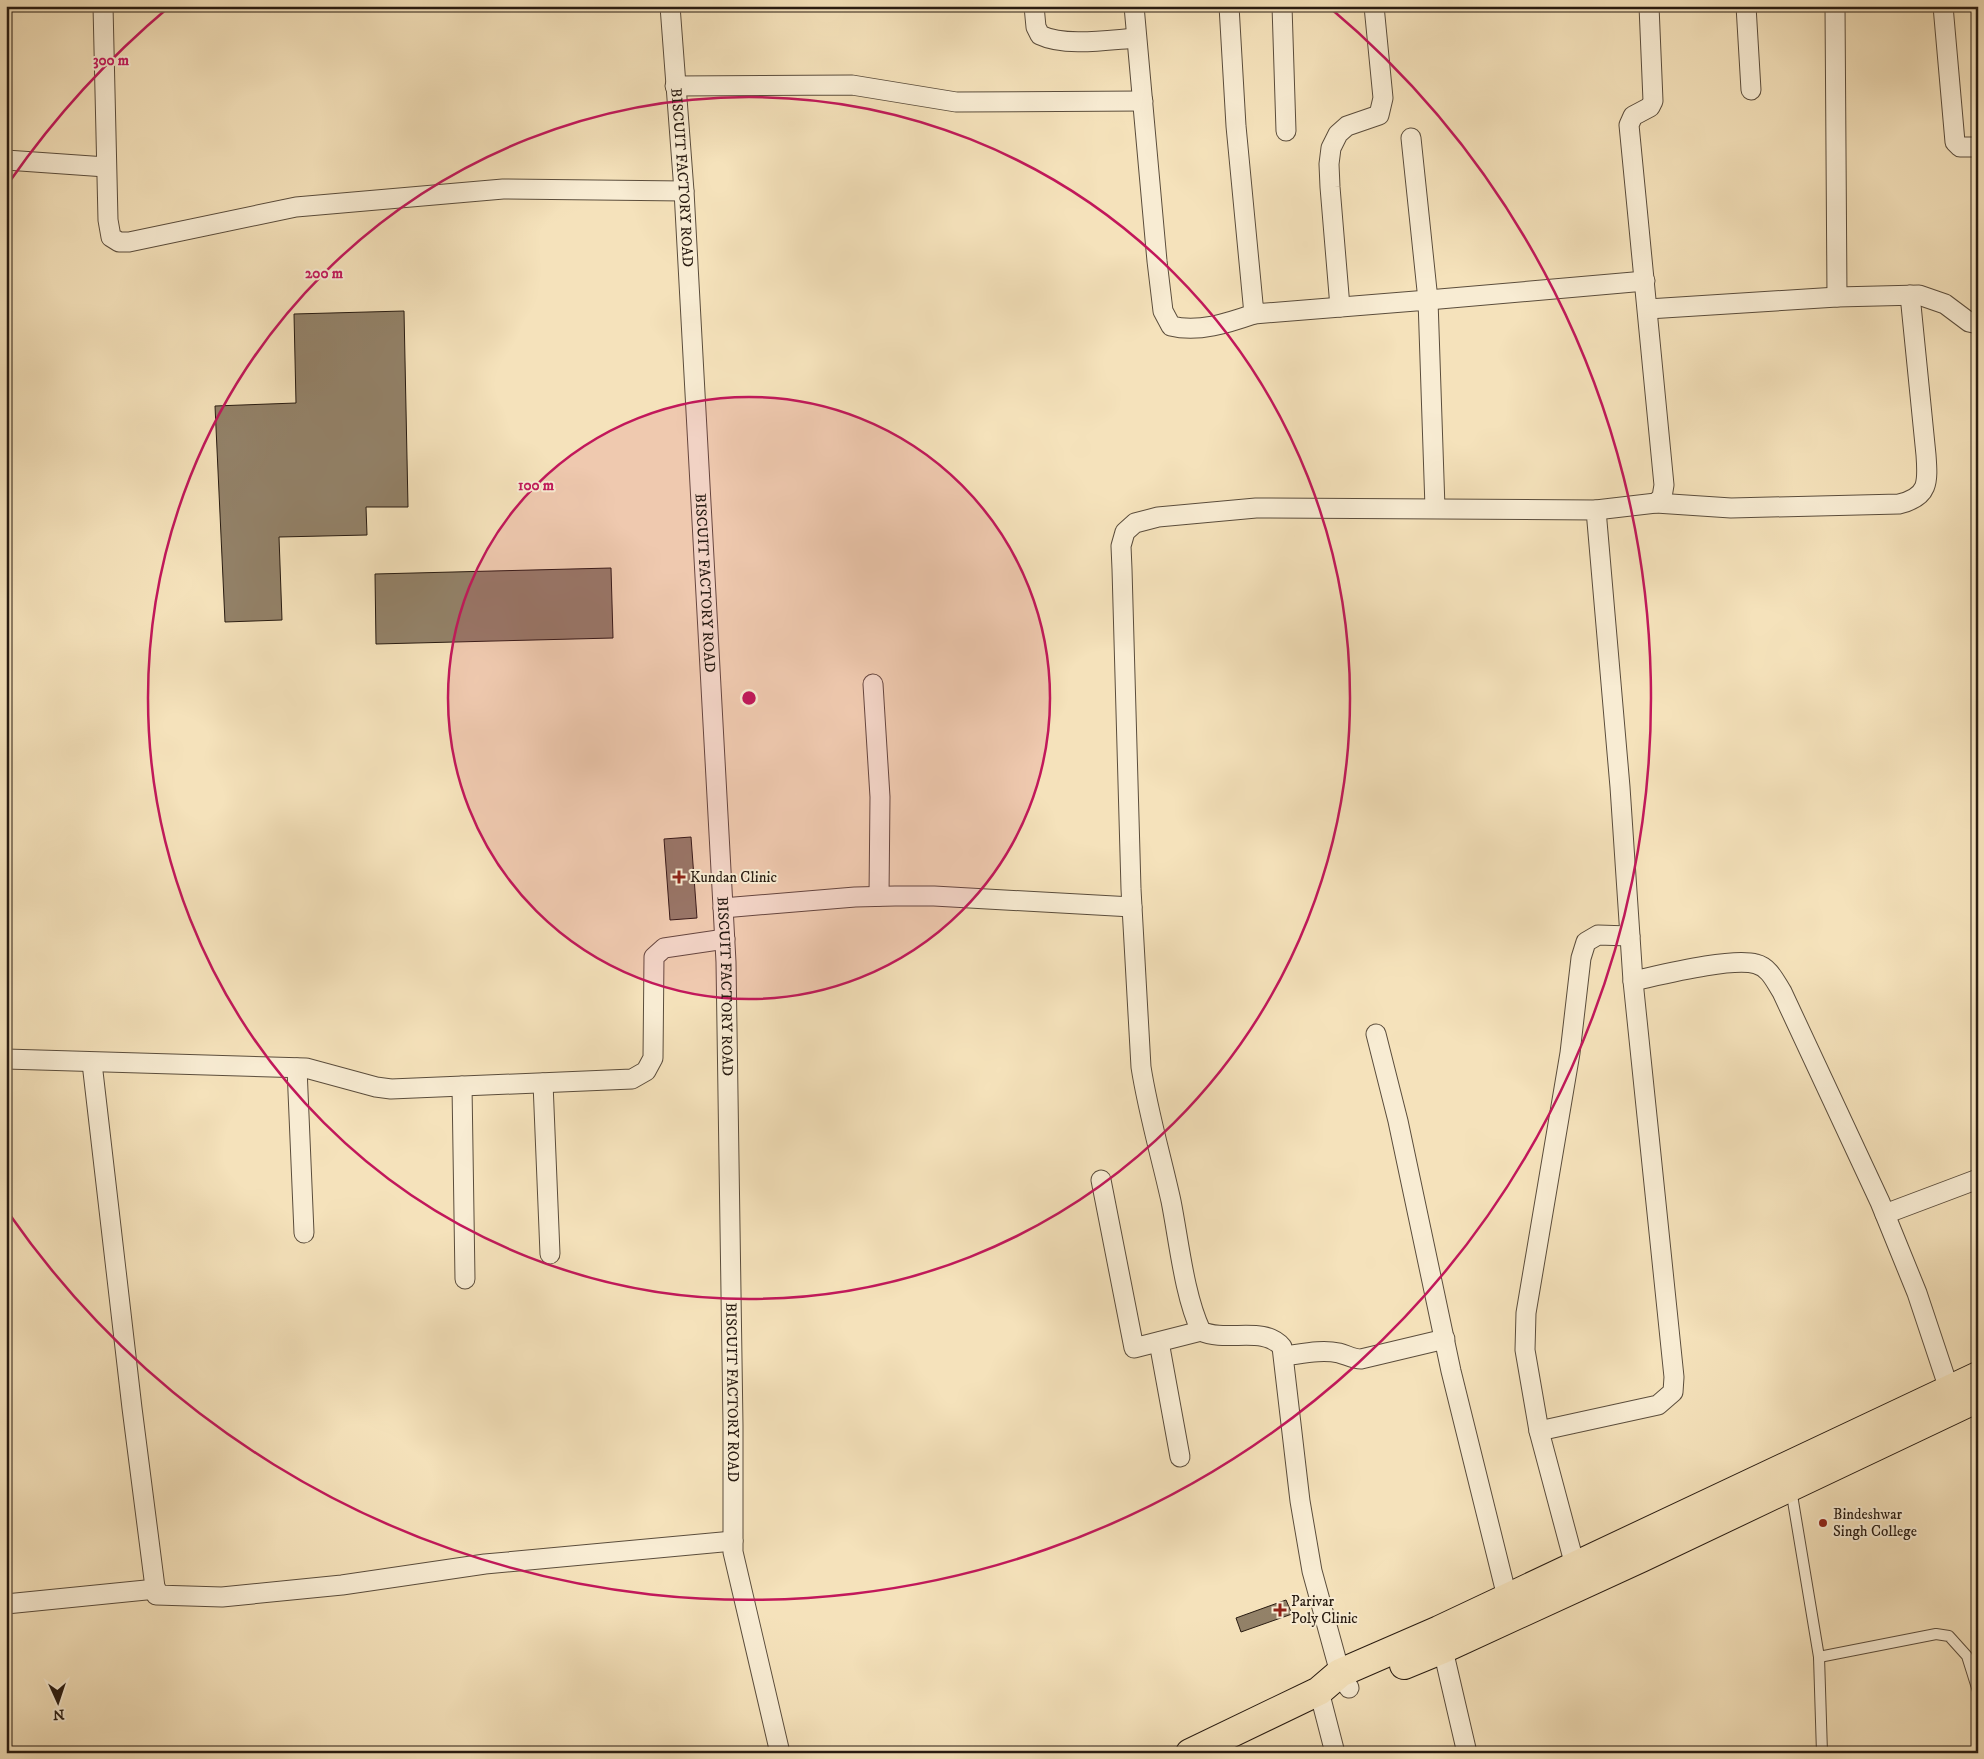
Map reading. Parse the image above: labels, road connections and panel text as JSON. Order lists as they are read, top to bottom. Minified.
{"streets":{"street":["BISCUIT FACTORY ROAD"]},"places":{"health":["Kundan Clinic","Parivar Poly Clinic"],"other":["Bindeshwar Singh College"]},"north":"bottom","rings":["300 m","200 m","100 m"]}
